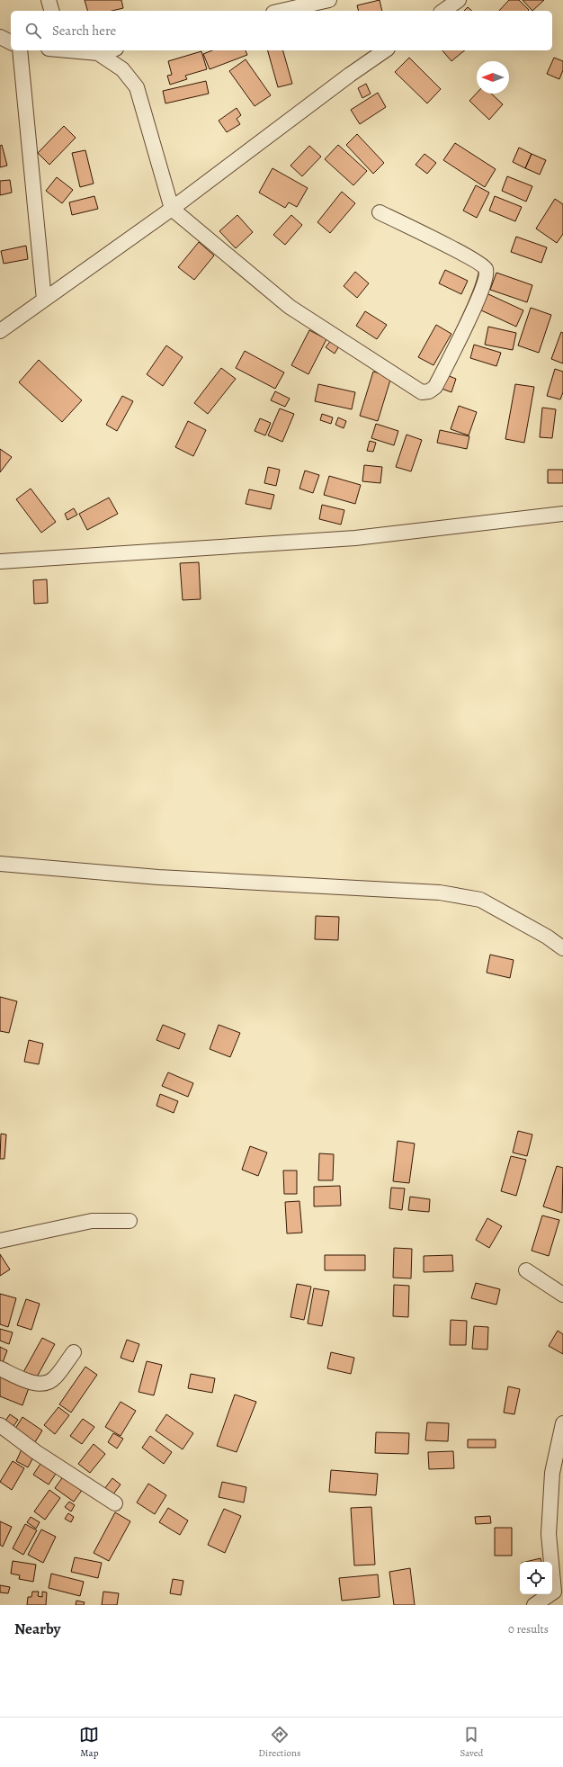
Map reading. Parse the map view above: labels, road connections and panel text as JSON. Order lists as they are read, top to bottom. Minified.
{"north":"left","page":{"search":"Search here","heading":["Nearby","0 results"],"nav":["Map","Directions","Saved"]}}
